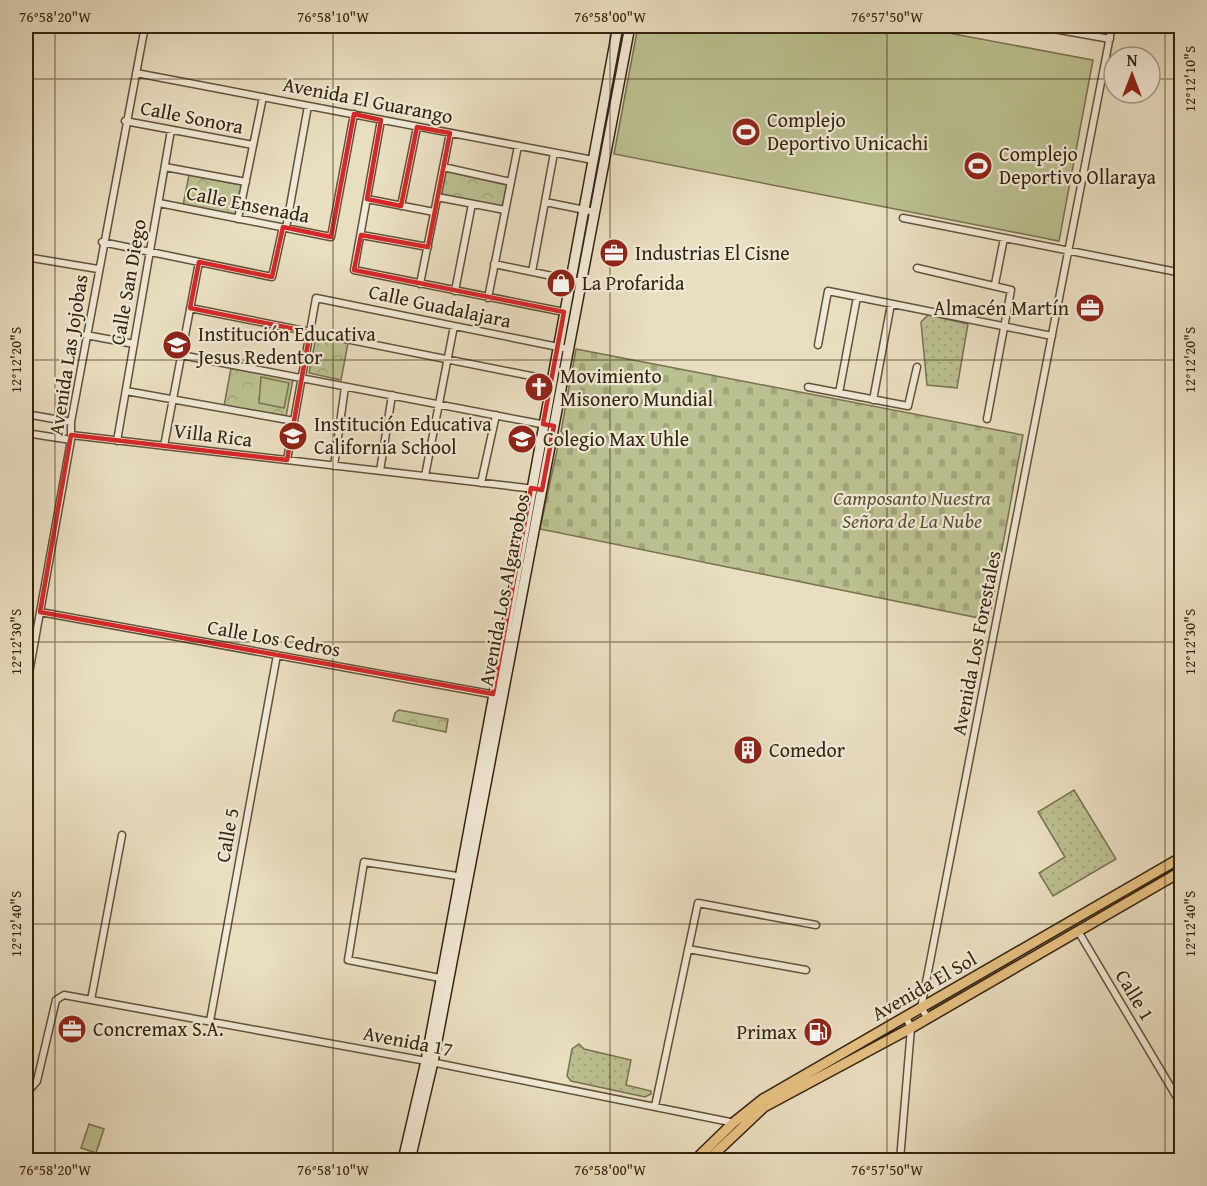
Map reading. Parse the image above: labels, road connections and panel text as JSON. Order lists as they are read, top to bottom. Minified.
{"streets":{"main road":["Avenida El Sol"],"street":["Avenida El Guarango","Calle Sonora","Calle Ensenada","Calle San Diego","Calle Guadalajara","Avenida Las Jojobas","Villa Rica","Avenida Los Algarrobos","Calle Los Cedros","Avenida Los Forestales","Calle 5","Calle 1","Avenida 17"]},"crossings":[["Avenida El Guarango","Calle Ensenada"],["Avenida El Guarango","Avenida Las Jojobas"],["Avenida El Guarango","Avenida Los Algarrobos"],["Calle Sonora","Calle San Diego"],["Calle Sonora","Avenida Las Jojobas"],["Calle Ensenada","Calle San Diego"],["Calle San Diego","Villa Rica"],["Calle Guadalajara","Avenida Los Algarrobos"],["Avenida Las Jojobas","Villa Rica"],["Avenida Las Jojobas","Calle Los Cedros"],["Villa Rica","Avenida Los Algarrobos"],["Avenida Los Algarrobos","Calle Los Cedros"],["Avenida Los Algarrobos","Avenida 17"],["Calle Los Cedros","Calle 5"],["Avenida Los Forestales","Avenida El Sol"],["Calle 5","Avenida 17"],["Avenida El Sol","Calle 1"],["Avenida El Sol","Avenida 17"]],"parks":["Camposanto Nuestra Señora de La Nube"],"places":{"sports":["Complejo Deportivo Unicachi","Complejo Deportivo Ollaraya"],"office":["Industrias El Cisne","Almacén Martín","Concremax S.A."],"shop":["La Profarida"],"school or university":["Institución Educativa Jesus Redentor","Institución Educativa California School","Colegio Max Uhle"],"church":["Movimiento Misonero Mundial"],"building":["Comedor"],"fuel station":["Primax"]},"north":"top","coordinates":["76°58'20\"W","76°58'10\"W","76°58'00\"W","76°57'50\"W","12°12'10\"S","12°12'20\"S","12°12'30\"S","12°12'40\"S"]}
